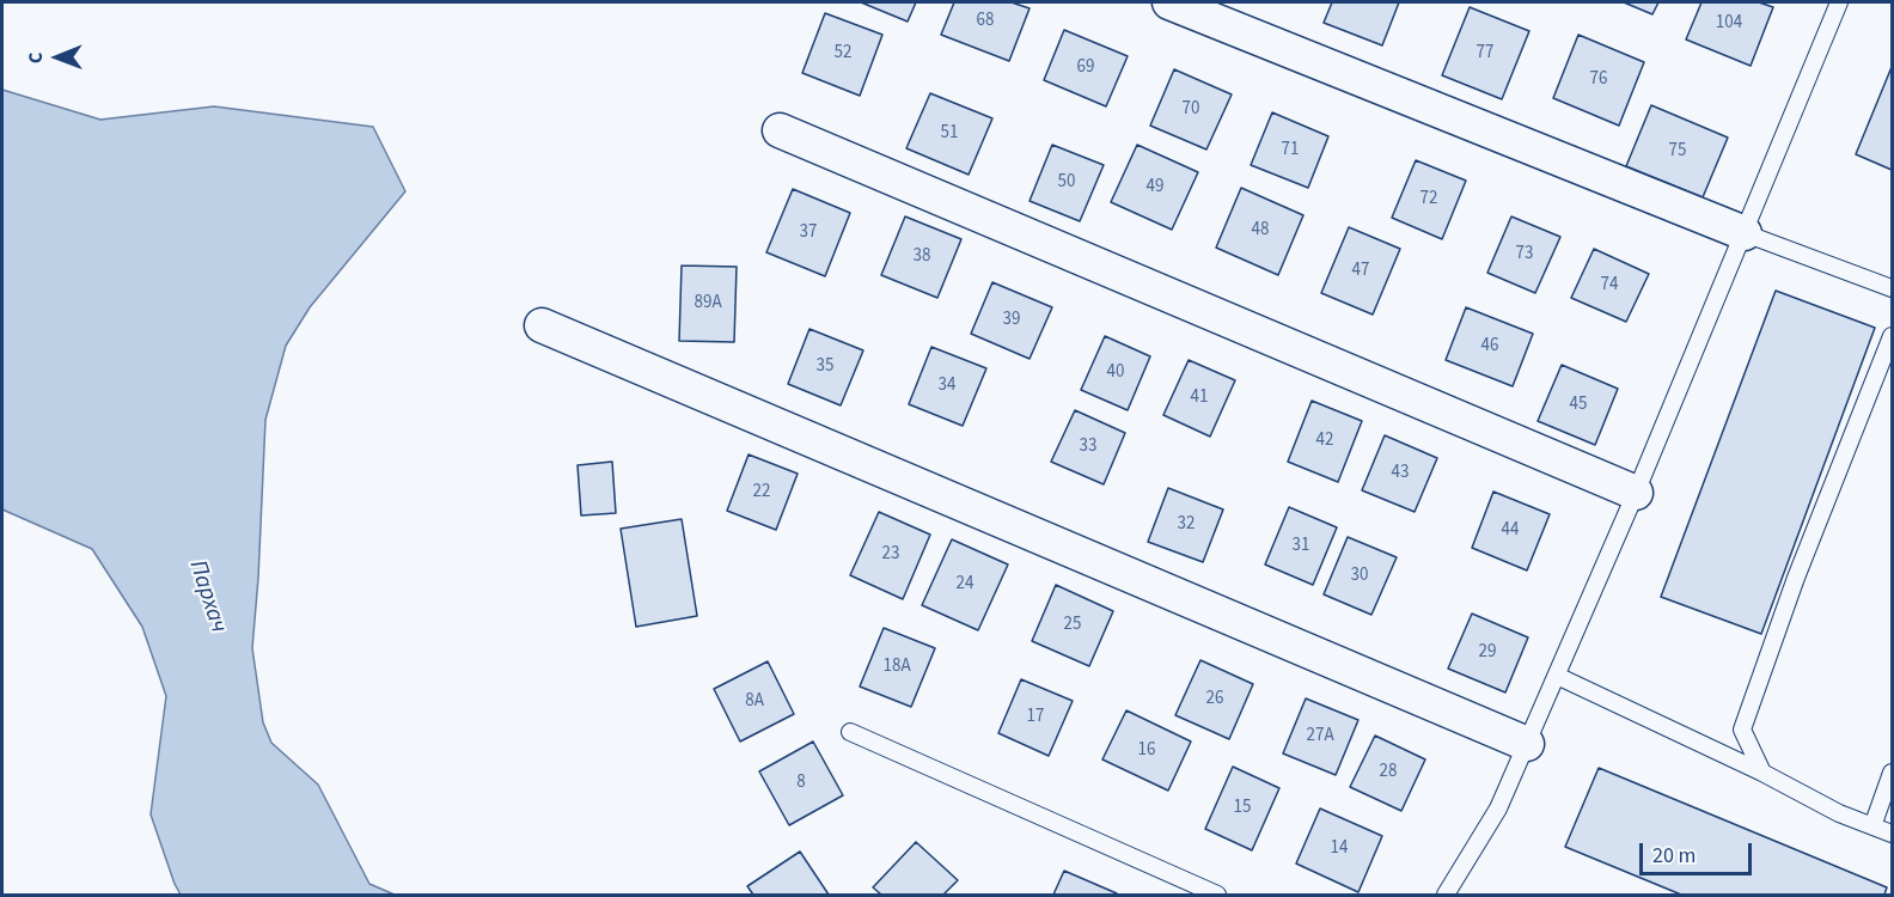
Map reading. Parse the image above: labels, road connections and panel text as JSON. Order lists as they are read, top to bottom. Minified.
{"water":["Пархач"],"house_numbers":["68","104","52","77","69","76","70","51","71","75","50","49","72","48","37","73","38","47","74","89А","39","46","35","40","34","41","45","42","33","43","22","32","44","31","23","30","24","25","29","18А","26","8А","17","27А","16","28","8","15","14"],"scale_bar":"20 m","north":"left"}
